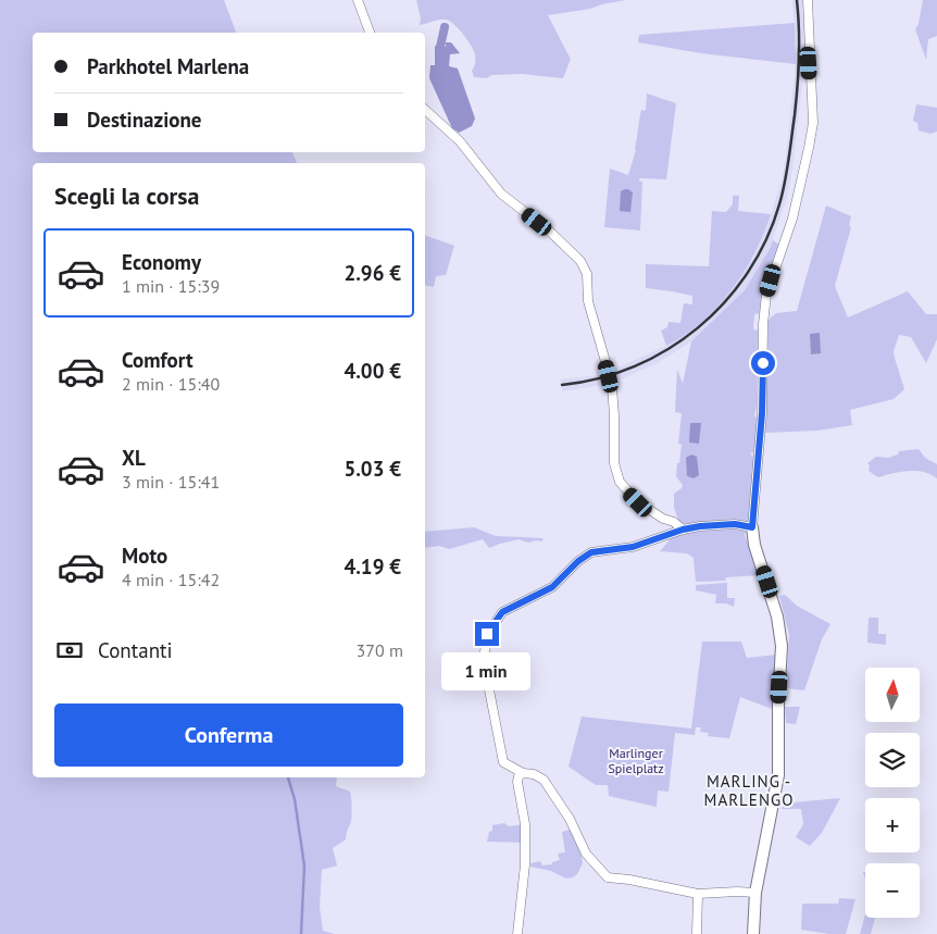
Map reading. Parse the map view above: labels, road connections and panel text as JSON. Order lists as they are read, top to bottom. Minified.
{"districts":["MARLING - MARLENGO"],"parks":["Marlinger Spielplatz"],"north":"top","page":{"banner":["Parkhotel Marlena","Destinazione"],"heading":"Scegli la corsa","list":[{"name":"Economy","note":"1 min · 15:39","value":"2.96 €"},{"name":"Comfort","note":"2 min · 15:40","value":"4.00 €"},{"name":"XL","note":"3 min · 15:41","value":"5.03 €"},{"name":"Moto","note":"4 min · 15:42","value":"4.19 €"}],"pay":["Contanti","370 m"],"bubble":"1 min","map_buttons":["+","−"],"buttons":"Conferma"}}
